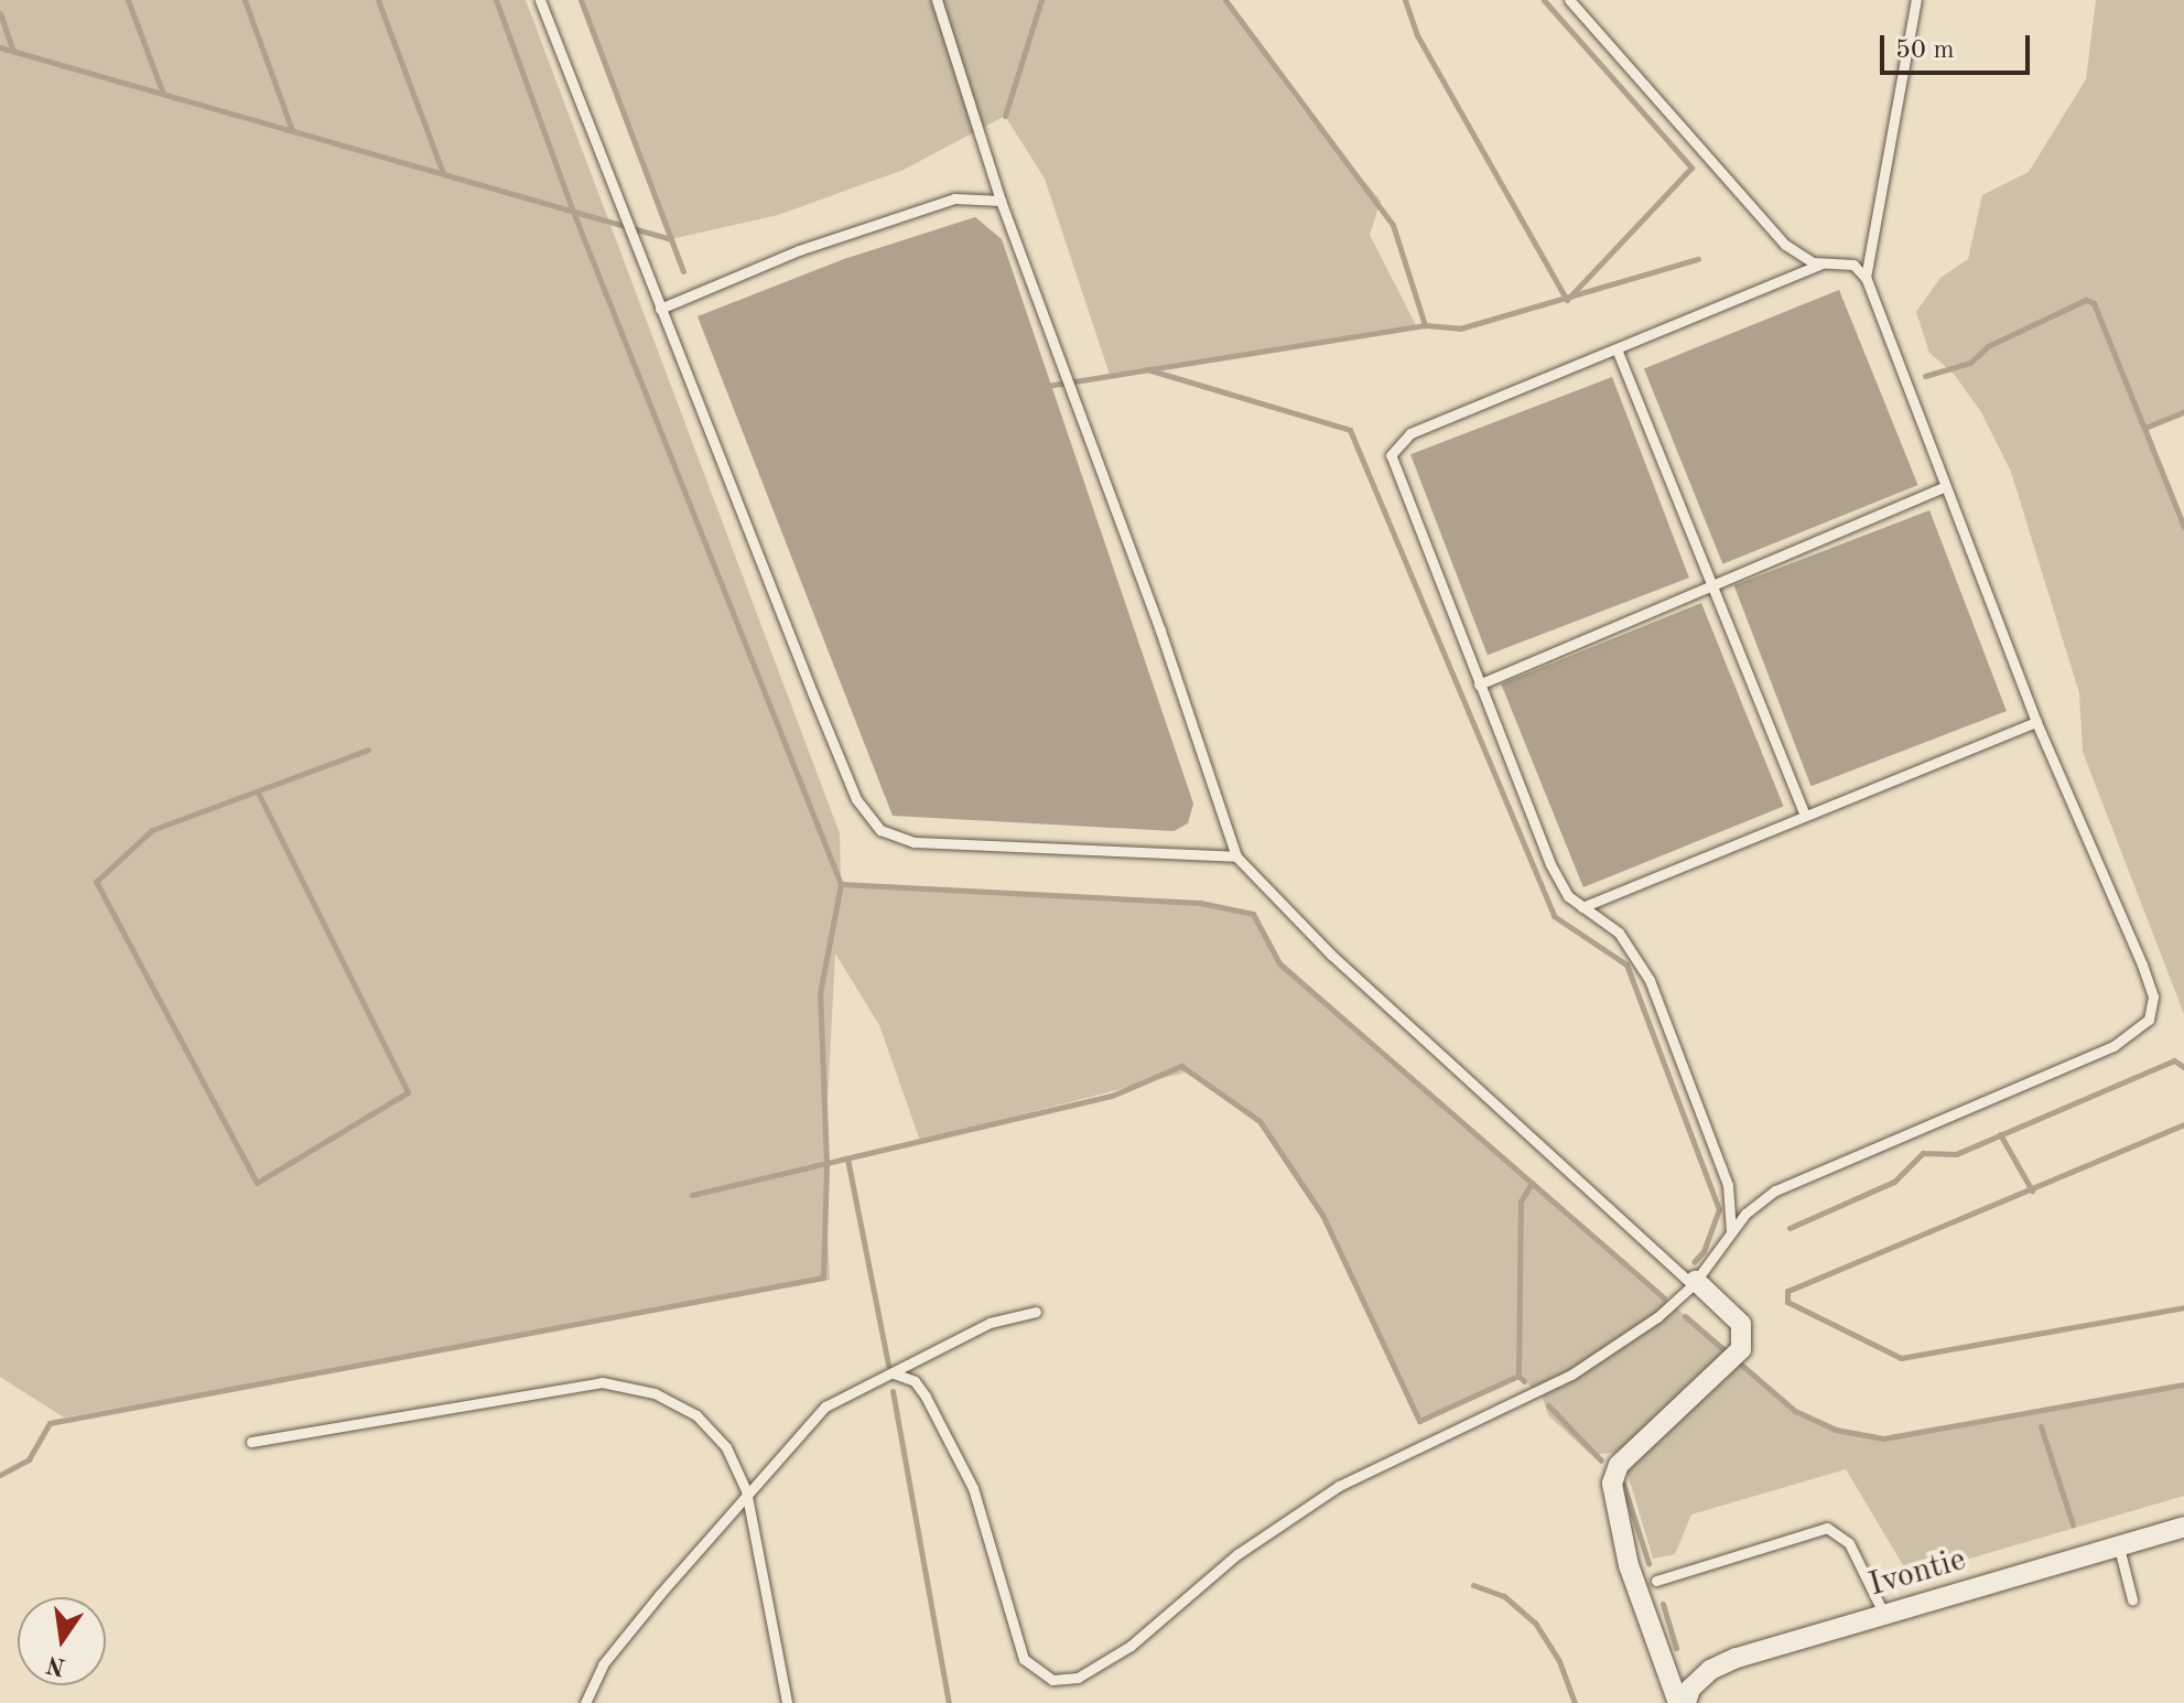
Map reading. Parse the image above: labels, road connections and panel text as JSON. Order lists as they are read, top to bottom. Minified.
{"streets":{"street":["Ivontie"]},"scale_bar":"50 m","north":"bottom"}
